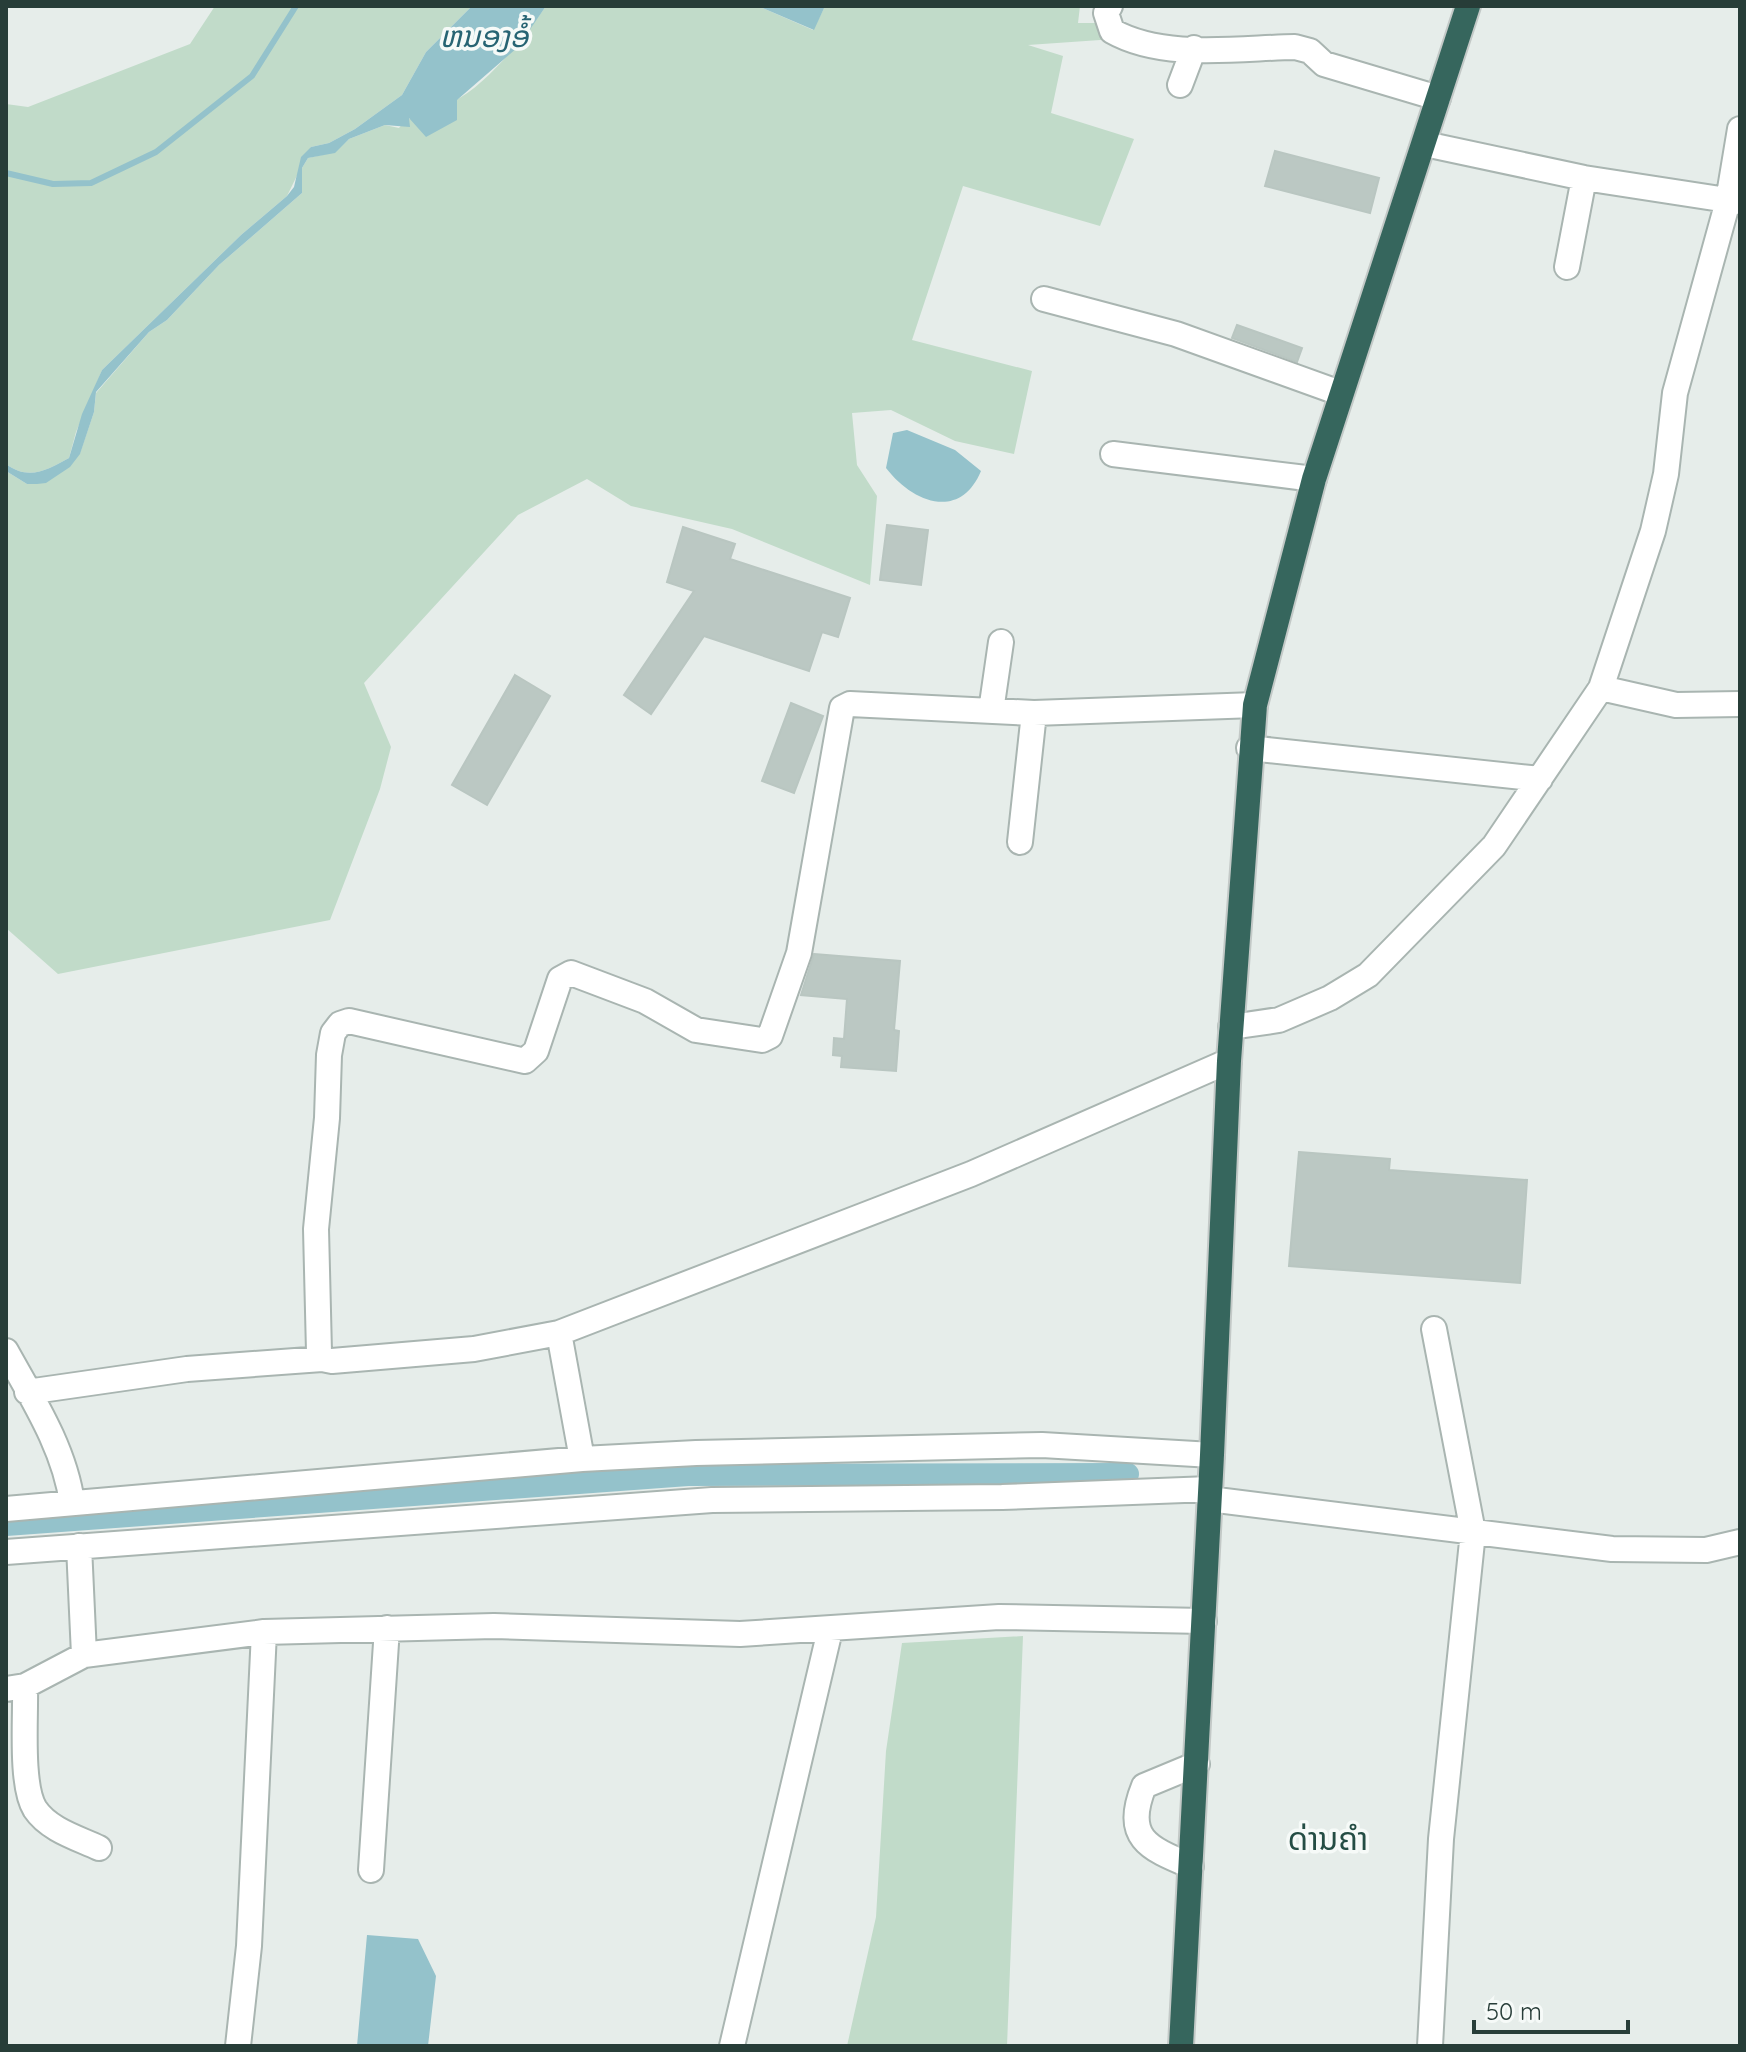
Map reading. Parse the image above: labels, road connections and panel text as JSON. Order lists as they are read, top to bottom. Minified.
{"districts":["ດ່ານຄໍາ"],"water":["ຫນອງອໍ້"],"scale_bar":"50 m"}
